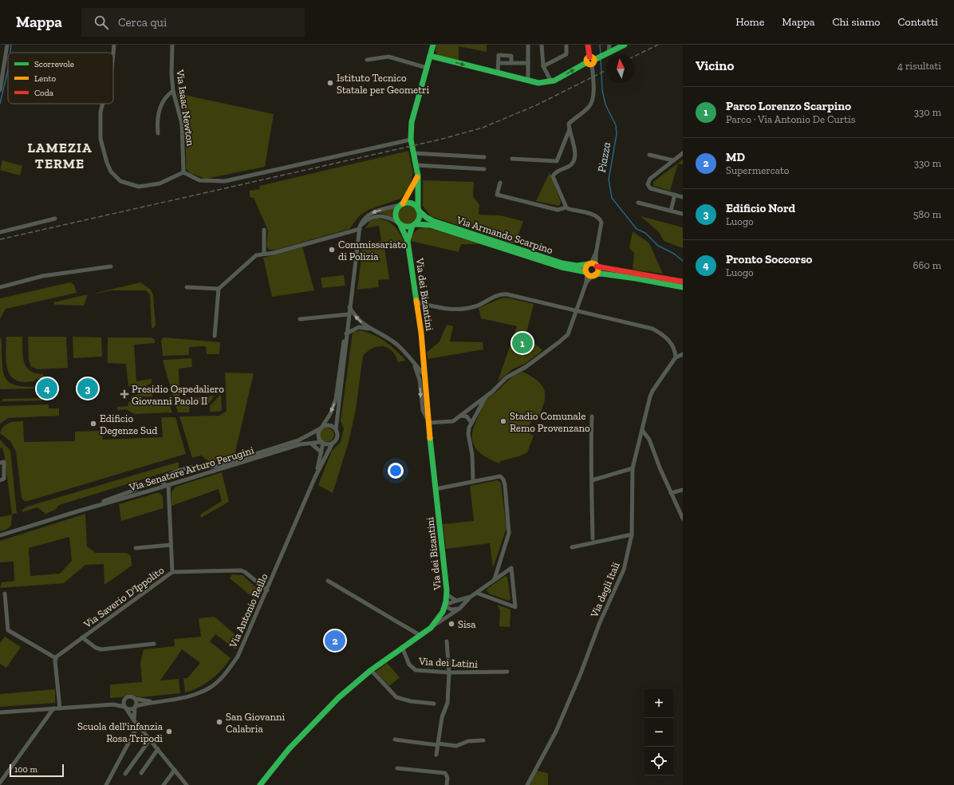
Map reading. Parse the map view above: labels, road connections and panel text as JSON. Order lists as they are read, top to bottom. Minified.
{"streets":{"street":["Via Isaac Newton","Via Armando Scarpino","Via dei Bizantini","Via Senatore Arturo Perugini","Via degli Itali","Via Saverio D'Ippolito","Via Antonio Reillo","Via dei Latini"]},"crossings":[["Via Armando Scarpino","Via dei Bizantini"],["Via dei Bizantini","Via dei Latini"],["Via Senatore Arturo Perugini","Via Saverio D'Ippolito"],["Via Senatore Arturo Perugini","Via Antonio Reillo"]],"districts":["LAMEZIA TERME"],"water":["Piazza"],"places":{"other":["Istituto Tecnico Statale per Geometri","Commissariato di Polizia","Stadio Comunale Remo Provenzano","Edificio Degenze Sud","Sisa","San Giovanni Calabria","Scuola dell'infanzia Rosa Tripodi"],"health":["Presidio Ospedaliero Giovanni Paolo II"]},"legend":["Scorrevole","Lento","Coda"],"scale_bar":"100 m","north":"top","page":{"header":"Mappa","search":"Cerca qui","nav":["Home","Mappa","Chi siamo","Contatti"],"heading":["Vicino","4 risultati"],"list":[{"mark":"1","name":"Parco Lorenzo Scarpino","note":"Parco · Via Antonio De Curtis","value":"330 m"},{"mark":"2","name":"MD","note":"Supermercato","value":"330 m"},{"mark":"3","name":"Edificio Nord","note":"Luogo","value":"580 m"},{"mark":"4","name":"Pronto Soccorso","note":"Luogo","value":"660 m"}],"pins":["1","3","4","2"],"map_buttons":["+","−"],"scale":"100 m"}}
